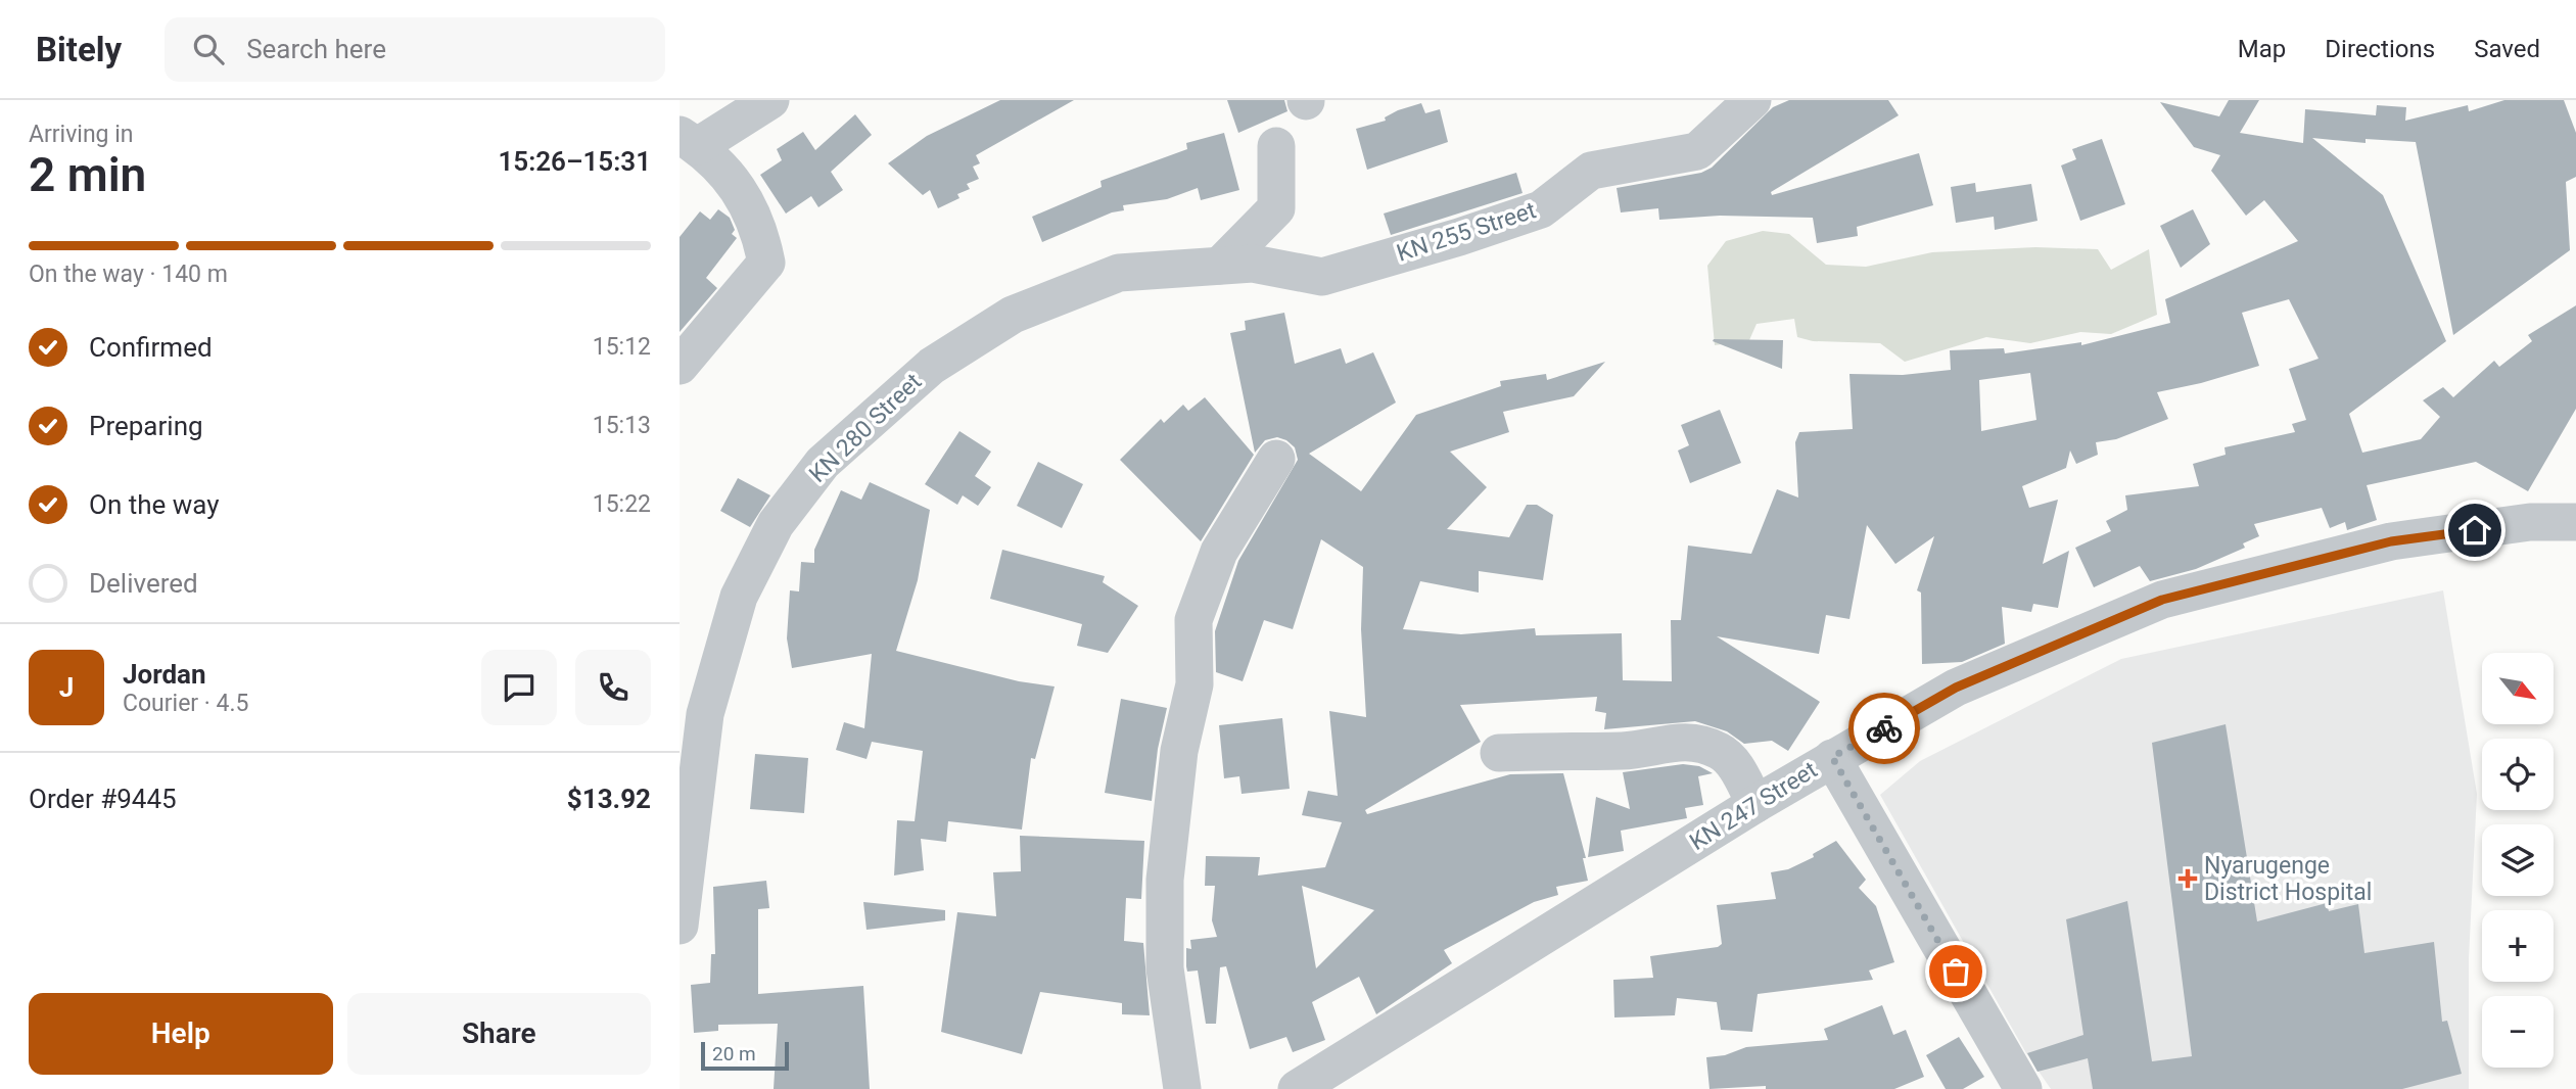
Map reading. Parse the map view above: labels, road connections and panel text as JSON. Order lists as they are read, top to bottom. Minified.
{"streets":{"street":["KN 255 Street","KN 280 Street","KN 247 Street"]},"crossings":[["KN 255 Street","KN 280 Street"]],"places":{"health":["Nyarugenge District Hospital"]},"scale_bar":"20 m","north":"bottom right","page":{"header":"Bitely","search":"Search here","nav":["Map","Directions","Saved"],"heading":["2 min","Arriving in","15:26–15:31"],"panel":["Jordan","Courier · 4.5","Order #9445","$13.92"],"bar":"On the way · 140 m","list":[["Confirmed","15:12"],["Preparing","15:13"],["On the way","15:22"],"Delivered"],"round":"J","map_buttons":["+","−"],"buttons":["Help","Share"],"scale":"20 m"}}
